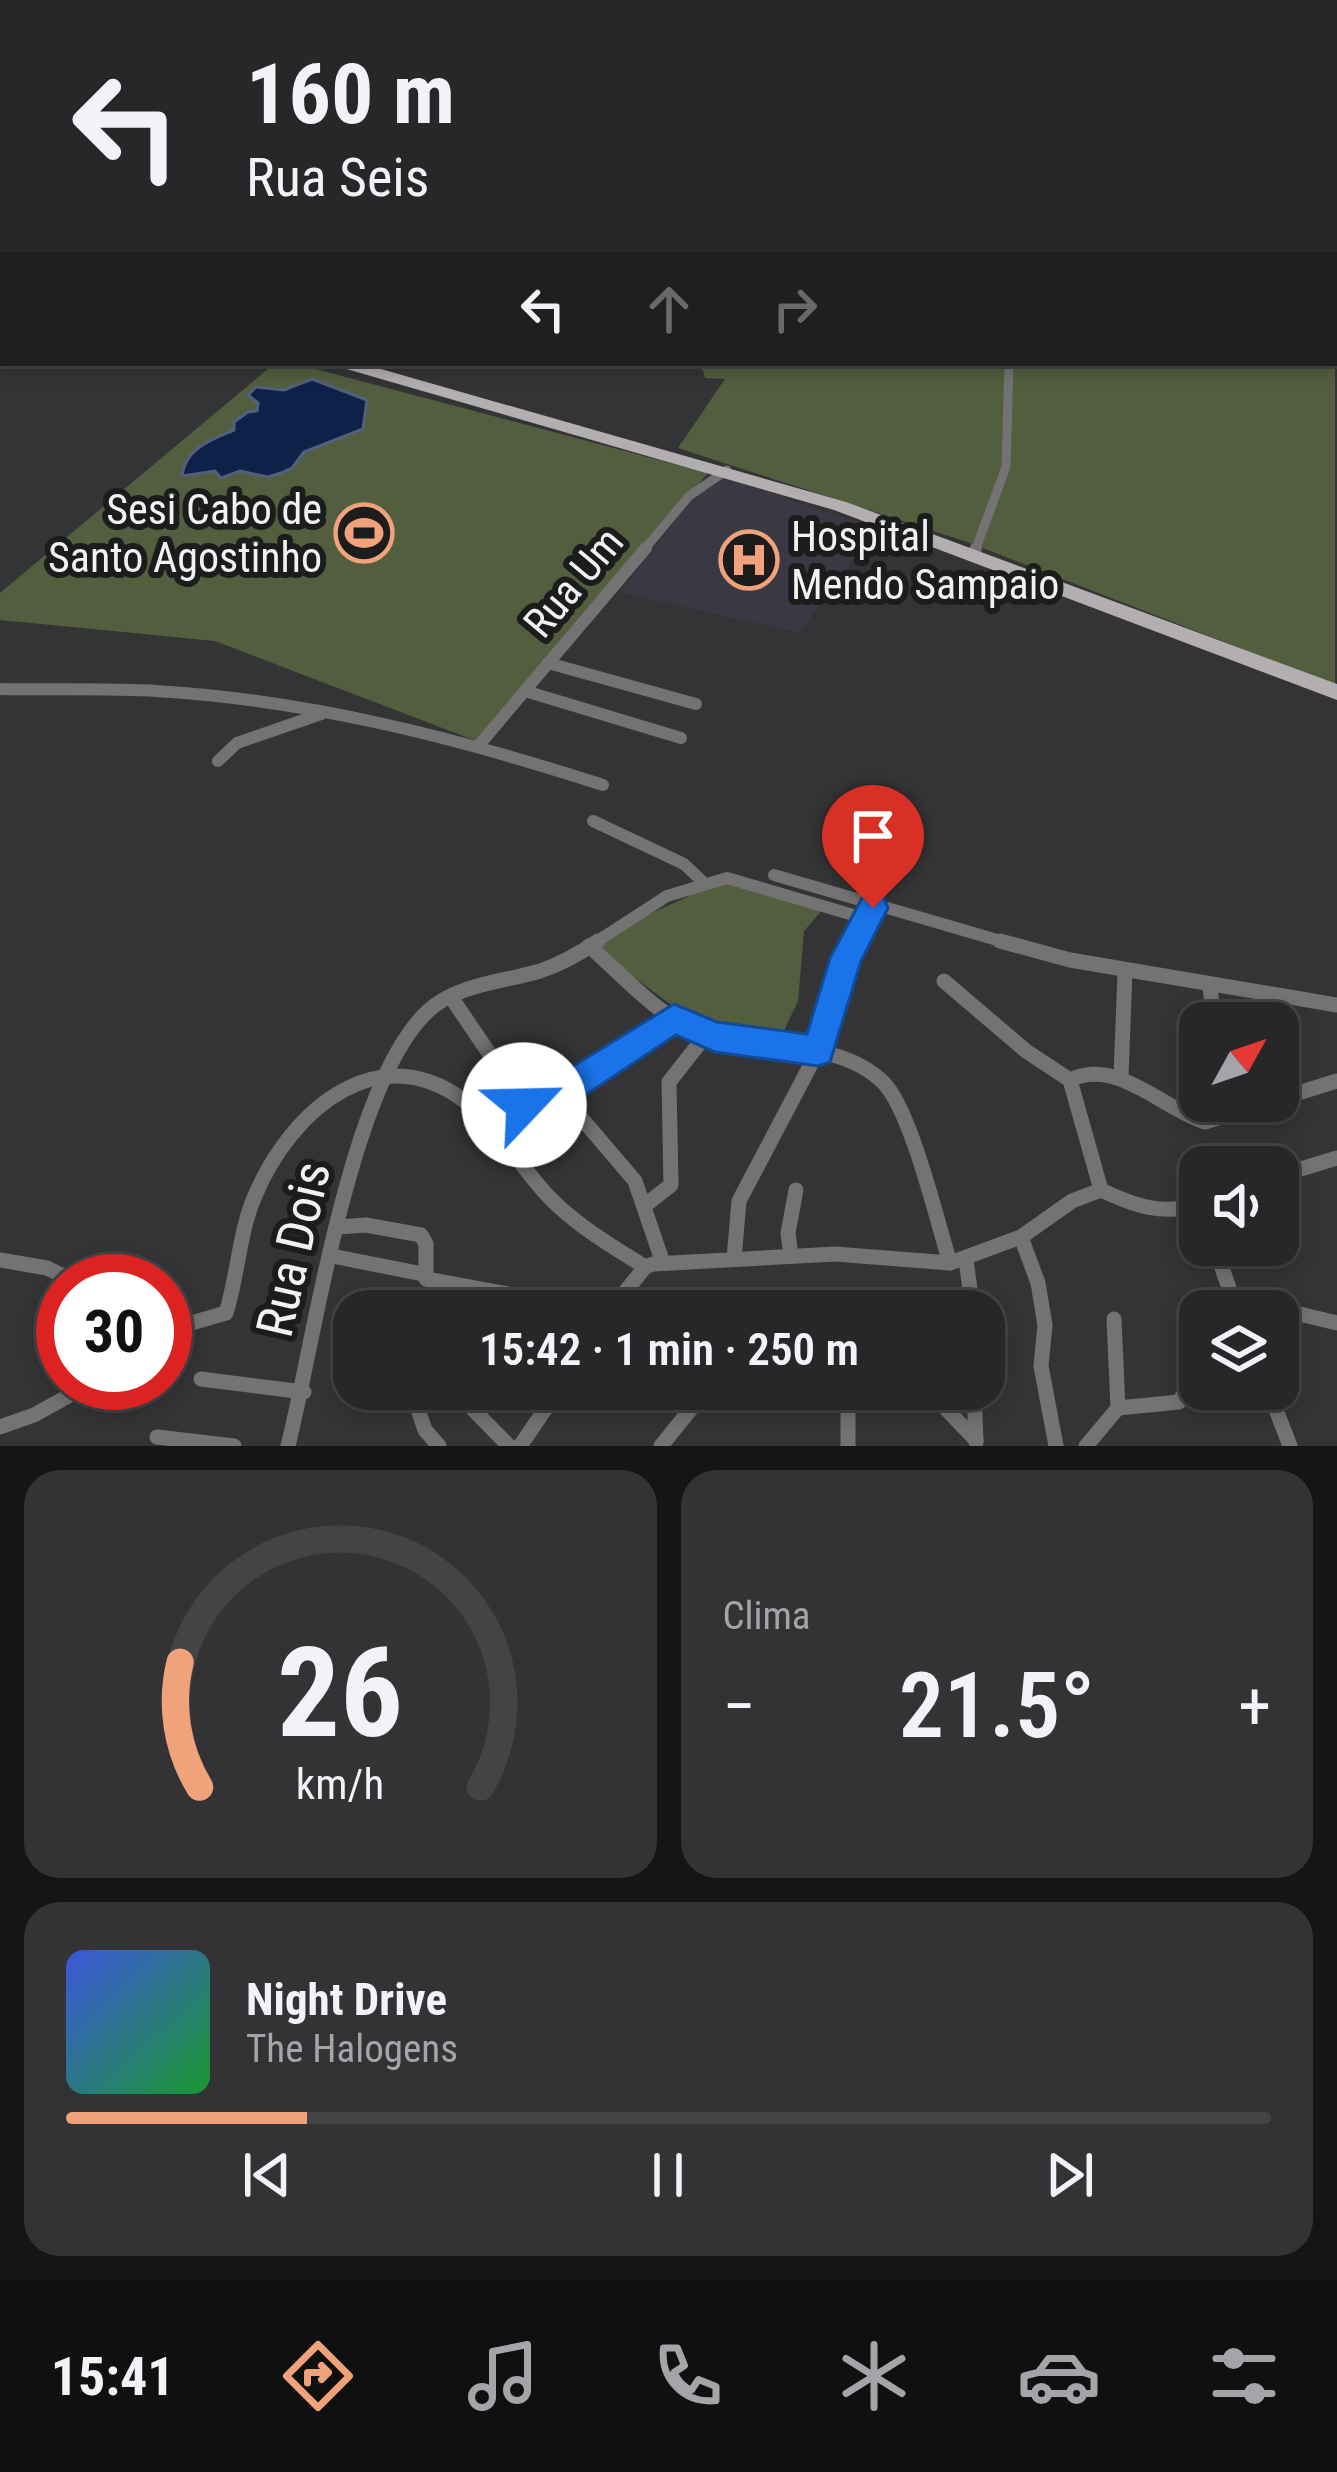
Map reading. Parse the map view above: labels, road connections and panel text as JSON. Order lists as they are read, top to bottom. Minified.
{"streets":{"street":["Rua Um","Rua Dois"]},"places":{"sports":["Sesi Cabo de Santo Agostinho"],"hospital":["Hospital Mendo Sampaio"]},"north":"top right","page":{"turn":["160 m","Rua Seis"],"limit":"30","trip":"15:42 · 1 min · 250 m","tile":"Clima","heat":["−","21.5°","+"],"song":["Night Drive","The Halogens"],"tabs":"15:41","gauge":["26","km/h"]}}
